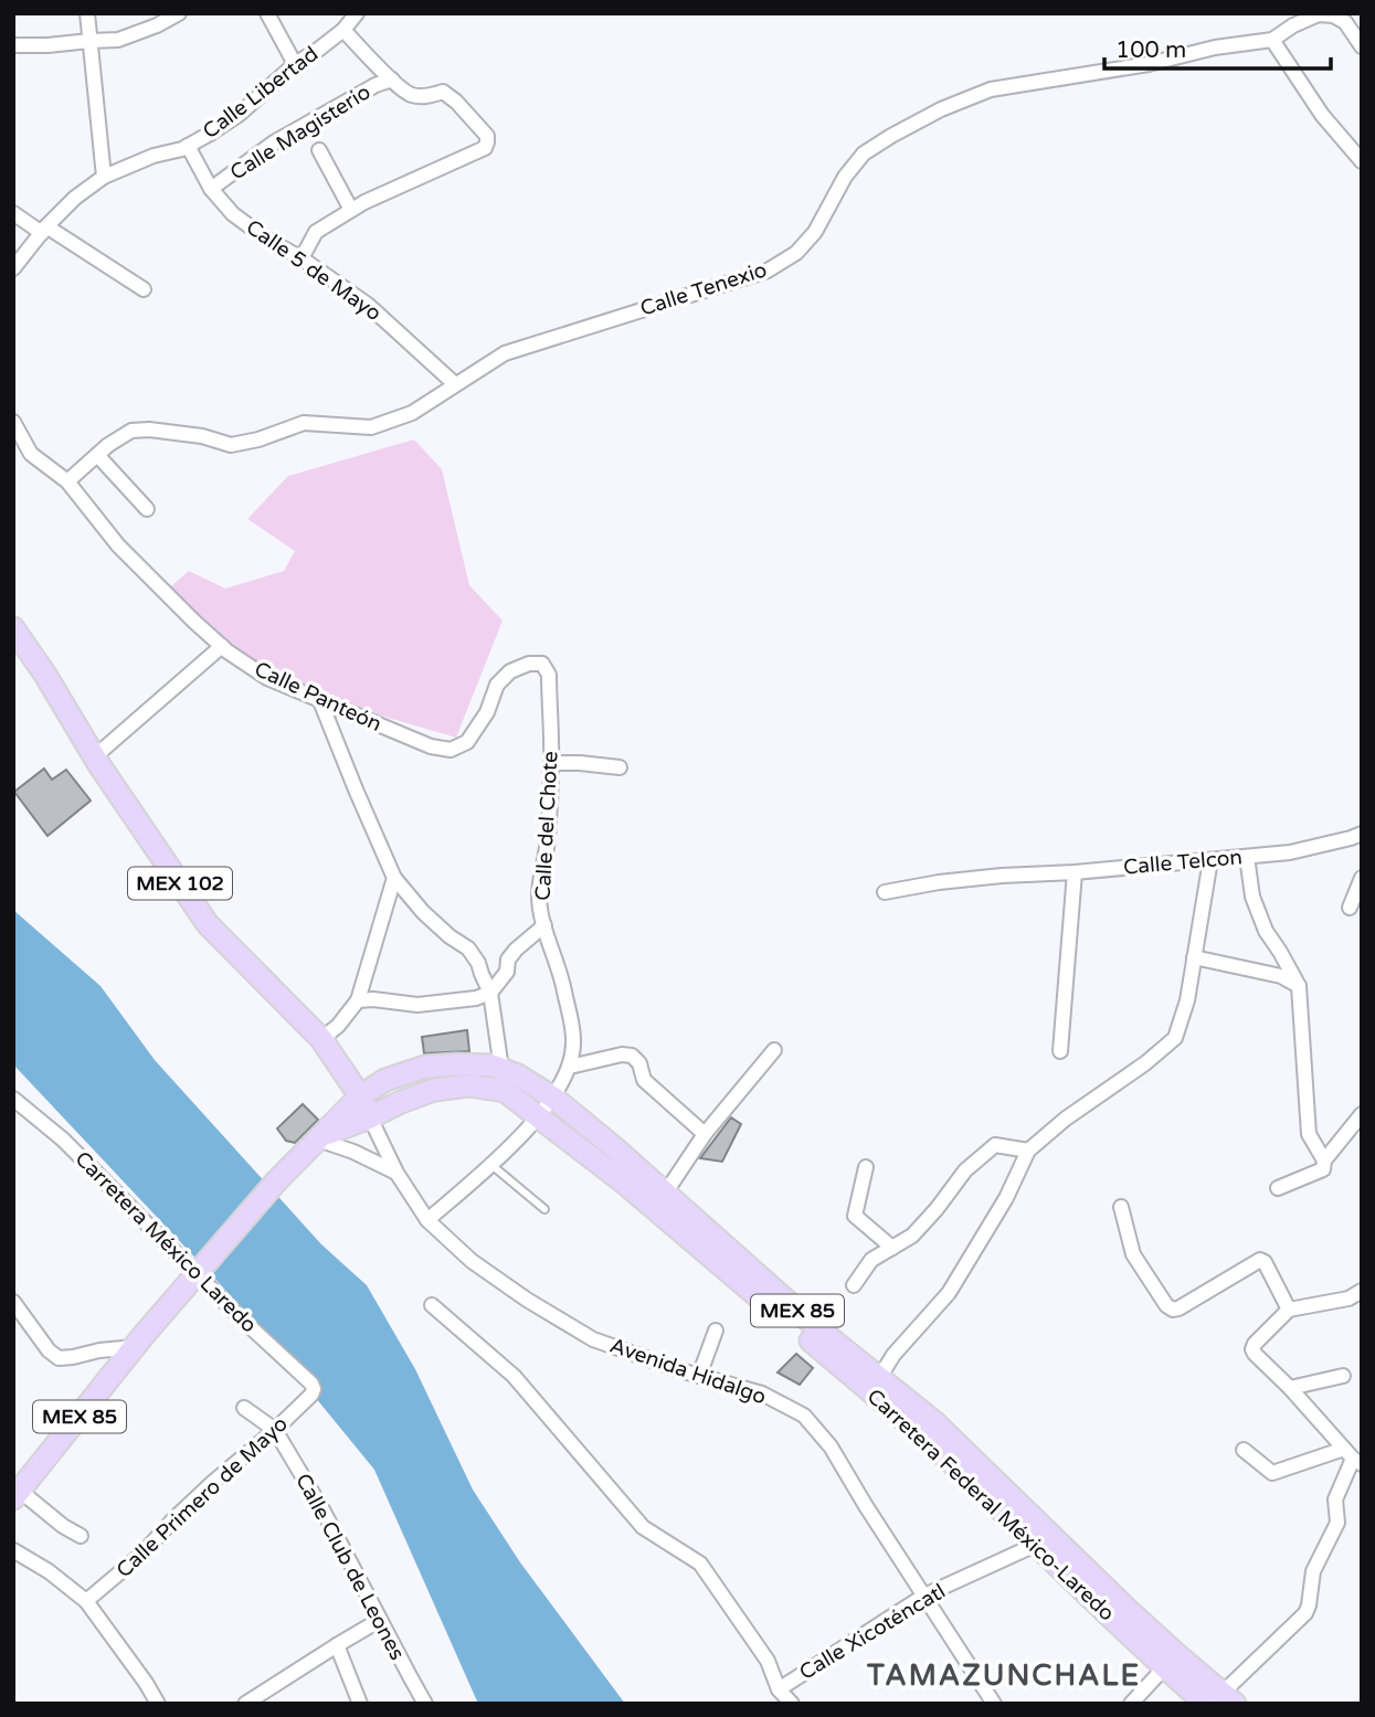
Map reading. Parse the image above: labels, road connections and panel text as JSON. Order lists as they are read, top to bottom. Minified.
{"streets":{"main road":["MEX 102","MEX 85","Carretera Federal México-Laredo"],"street":["Calle Libertad","Calle Magisterio","Calle 5 de Mayo","Calle Tenexio","Calle Panteón","Calle del Chote","Calle Telcon","Carretera México Laredo","Avenida Hidalgo","Calle Primero de Mayo","Calle Club de Leones","Calle Xicoténcatl"]},"crossings":[["Calle Libertad","Calle 5 de Mayo"],["Calle Magisterio","Calle 5 de Mayo"],["Calle 5 de Mayo","Calle Tenexio"],["Calle Tenexio","Calle Panteón"],["Calle Panteón","Calle del Chote"],["Calle del Chote","Avenida Hidalgo"],["Calle del Chote","Carretera Federal México-Laredo"],["MEX 102","Avenida Hidalgo"],["MEX 102","Carretera Federal México-Laredo"],["Carretera México Laredo","Calle Primero de Mayo"],["MEX 85","Carretera Federal México-Laredo"],["Avenida Hidalgo","Carretera Federal México-Laredo"],["Avenida Hidalgo","Calle Xicoténcatl"],["Calle Primero de Mayo","Calle Club de Leones"],["Carretera Federal México-Laredo","Calle Xicoténcatl"]],"districts":["TAMAZUNCHALE"],"scale_bar":"100 m"}
